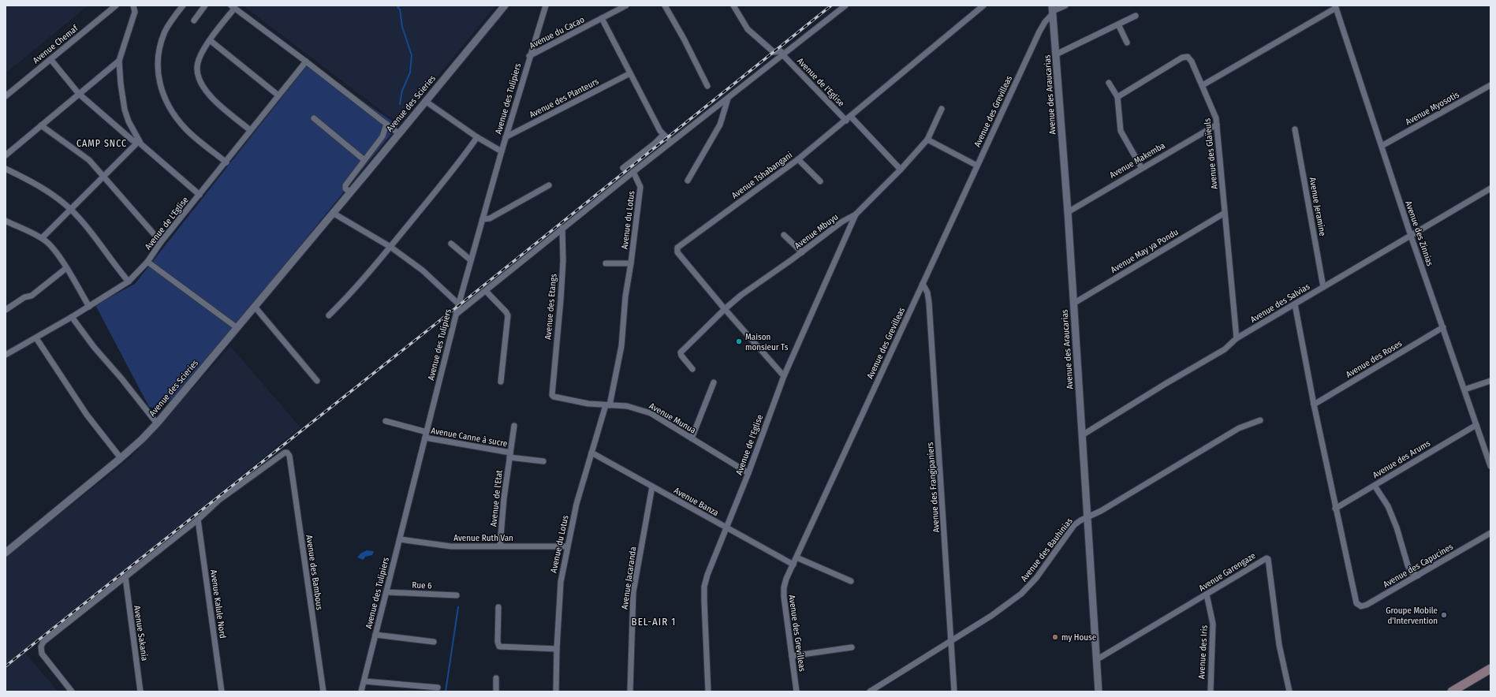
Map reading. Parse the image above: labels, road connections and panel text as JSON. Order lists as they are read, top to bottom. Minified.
{"streets":{"street":["Avenue du Cacao","Avenue Chemaf","Avenue de l'Eglise","Avenue des Araucarias","Avenue des Planteurs","Avenue des Tulipiers","Avenue des Scieries","Avenue Myosotis","Avenue des Grevilleas","Avenue des Glaïeuls","Avenue Makemba","Avenue Tshabangani","Avenue Jeramine","Avenue du Lotus","Avenue de L'Eglise","Avenue Mbuyu","Avenue des Zinnias","Avenue May ya Pondu","Avenue des Salvias","Avenue des Etangs","Avenue des Roses","Avenue Munua","Avenue Canne à sucre","Avenue des Arums","Avenue des Frangipaniers","Avenue de l'Etat","Avenue Banza","Avenue Ruth Van","Avenue des Bauhinias","Avenue des Capucines","Avenue Garengaze","Avenue des Bambous","Avenue Jacaranda","Rue 6","Avenue Kalule Nord","Avenue Sakania","Avenue des Iris"]},"crossings":[["Avenue du Cacao","Avenue des Tulipiers"],["Avenue de l'Eglise","Avenue Tshabangani"],["Avenue de l'Eglise","Avenue Mbuyu"],["Avenue de l'Eglise","Avenue Munua"],["Avenue de l'Eglise","Avenue Banza"],["Avenue des Araucarias","Avenue des Grevilleas"],["Avenue des Araucarias","Avenue Makemba"],["Avenue des Araucarias","Avenue May ya Pondu"],["Avenue des Araucarias","Avenue des Salvias"],["Avenue des Araucarias","Avenue des Bauhinias"],["Avenue des Araucarias","Avenue Garengaze"],["Avenue des Planteurs","Avenue des Tulipiers"],["Avenue des Tulipiers","Avenue Canne à sucre"],["Avenue des Tulipiers","Avenue Ruth Van"],["Avenue des Tulipiers","Rue 6"],["Avenue Myosotis","Avenue des Zinnias"],["Avenue des Grevilleas","Avenue des Frangipaniers"],["Avenue des Grevilleas","Avenue Banza"],["Avenue des Glaïeuls","Avenue Makemba"],["Avenue des Glaïeuls","Avenue May ya Pondu"],["Avenue des Glaïeuls","Avenue des Salvias"],["Avenue Tshabangani","Avenue Mbuyu"],["Avenue Jeramine","Avenue des Salvias"],["Avenue du Lotus","Avenue Munua"],["Avenue du Lotus","Avenue Banza"],["Avenue du Lotus","Avenue Ruth Van"],["Avenue des Zinnias","Avenue des Salvias"],["Avenue des Zinnias","Avenue des Roses"],["Avenue des Zinnias","Avenue des Arums"],["Avenue des Etangs","Avenue Munua"],["Avenue Canne à sucre","Avenue de l'Etat"],["Avenue des Arums","Avenue des Capucines"],["Avenue des Frangipaniers","Avenue des Bauhinias"],["Avenue de l'Etat","Avenue Ruth Van"],["Avenue Banza","Avenue Jacaranda"],["Avenue Garengaze","Avenue des Iris"],["Avenue des Bambous","Avenue Kalule Nord"]],"districts":["CAMP SNCC","BEL-AIR 1"],"places":["Maison monsieur Ts","Groupe Mobile d'Intervention","my House"]}
